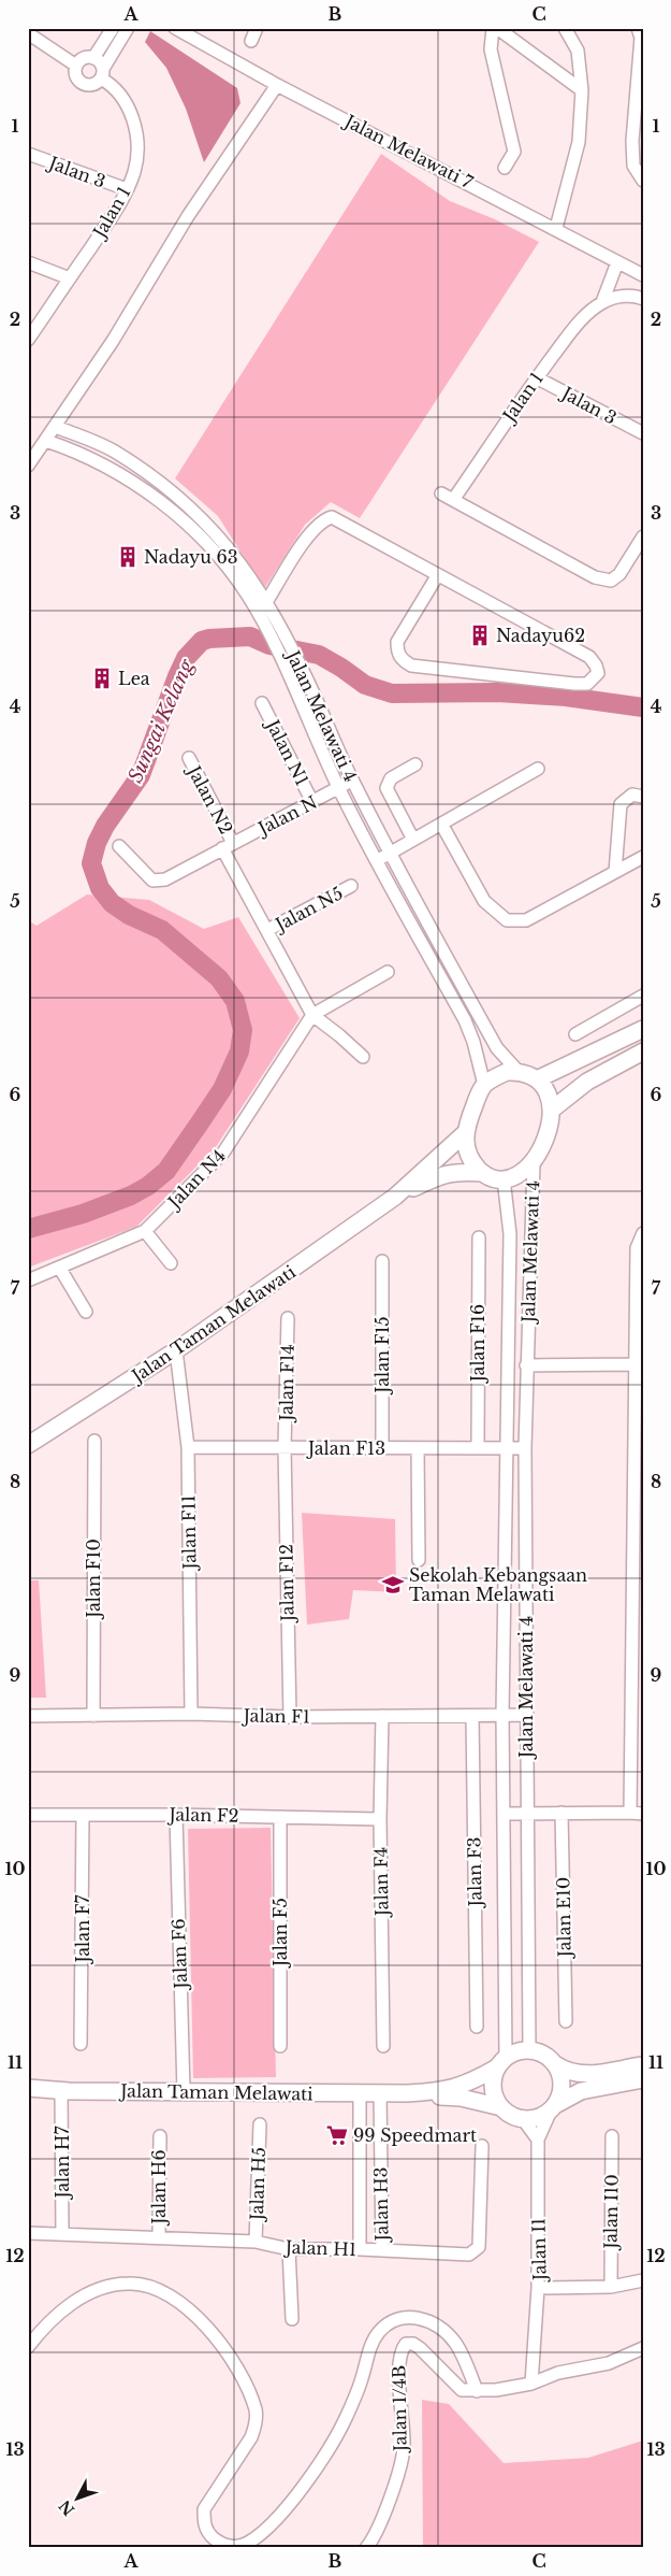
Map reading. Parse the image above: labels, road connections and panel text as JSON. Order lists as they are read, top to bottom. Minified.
{"streets":{"main road":["Jalan Taman Melawati"],"street":["Jalan Melawati 7","Jalan 3","Jalan 1","Jalan Melawati 4","Jalan N1","Jalan N2","Jalan N","Jalan N5","Jalan N4","Jalan F16","Jalan F15","Jalan F14","Jalan F13","Jalan F11","Jalan F10","Jalan F12","Jalan F1","Jalan F2","Jalan F3","Jalan F4","Jalan E10","Jalan F7","Jalan F5","Jalan F6","Jalan H7","Jalan H5","Jalan H6","Jalan H3","Jalan I10","Jalan H1","Jalan I1","Jalan 1/4B"]},"crossings":[["Jalan 3","Jalan 1"],["Jalan Melawati 4","Jalan N"],["Jalan Melawati 4","Jalan Taman Melawati"],["Jalan Melawati 4","Jalan F13"],["Jalan Melawati 4","Jalan F1"],["Jalan Melawati 4","Jalan I1"],["Jalan N1","Jalan N"],["Jalan N2","Jalan N"],["Jalan Taman Melawati","Jalan F11"],["Jalan Taman Melawati","Jalan F6"],["Jalan Taman Melawati","Jalan H7"],["Jalan Taman Melawati","Jalan H3"],["Jalan Taman Melawati","Jalan I1"],["Jalan F16","Jalan F13"],["Jalan F15","Jalan F13"],["Jalan F14","Jalan F13"],["Jalan F14","Jalan F12"],["Jalan F13","Jalan F11"],["Jalan F13","Jalan F12"],["Jalan F11","Jalan F1"],["Jalan F10","Jalan F1"],["Jalan F12","Jalan F1"],["Jalan F1","Jalan F3"],["Jalan F1","Jalan F4"],["Jalan F2","Jalan F4"],["Jalan F2","Jalan F7"],["Jalan F2","Jalan F5"],["Jalan F2","Jalan F6"],["Jalan H7","Jalan H1"],["Jalan H5","Jalan H1"],["Jalan H6","Jalan H1"],["Jalan H3","Jalan H1"],["Jalan I10","Jalan I1"]],"water":["Sungai Kelang"],"places":{"building":["Nadayu 63","Nadayu62","Lea"],"school or university":["Sekolah Kebangsaan Taman Melawati"],"supermarket":["99 Speedmart"]},"north":"bottom left","grid":{"columns":["A","B","C"],"rows":["1","2","3","4","5","6","7","8","9","10","11","12","13"]}}
